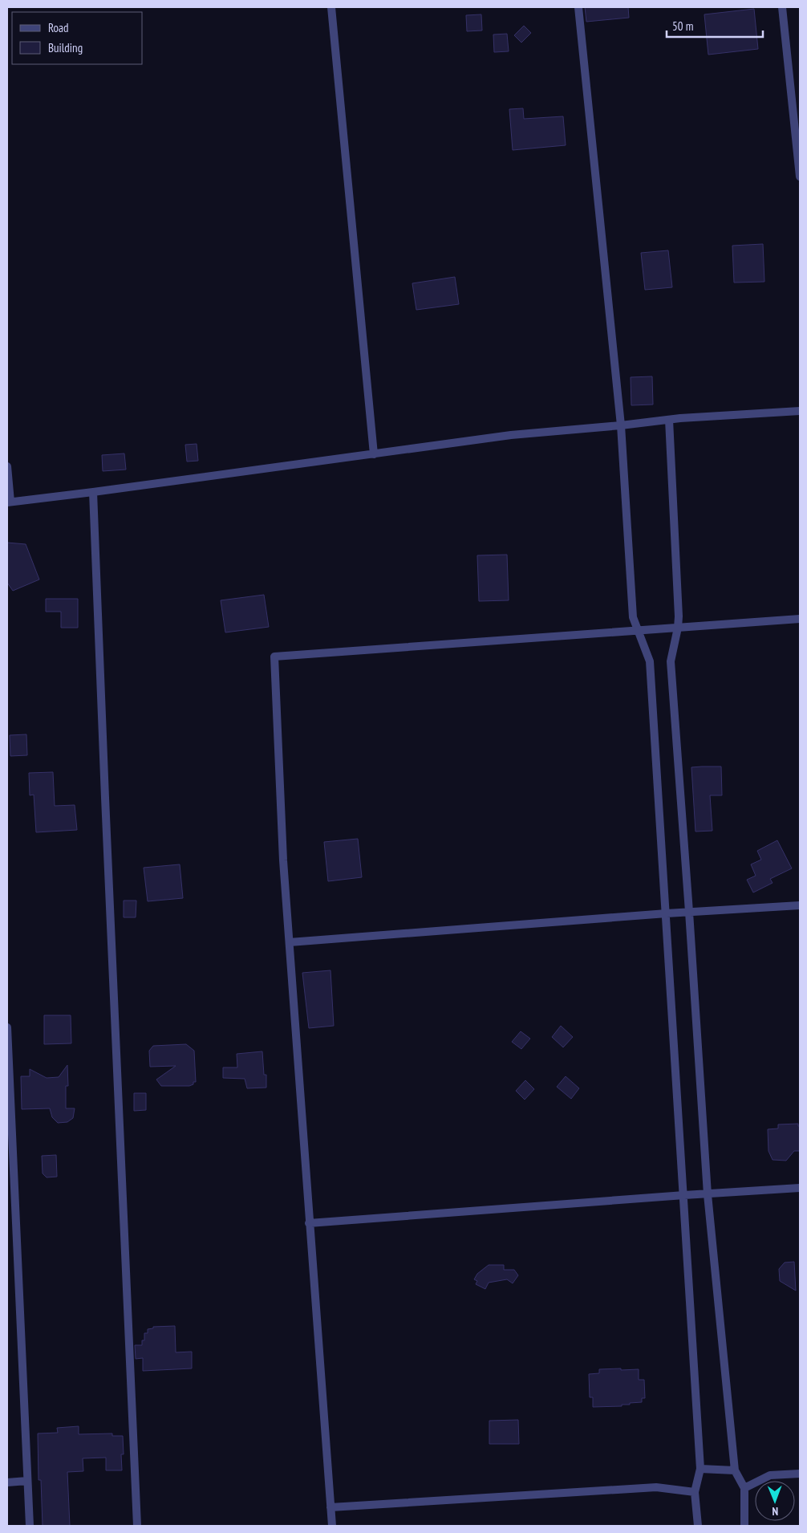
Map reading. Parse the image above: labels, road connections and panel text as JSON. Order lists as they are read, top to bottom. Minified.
{"legend":["Road","Building"],"scale_bar":"50 m","north":"bottom"}
